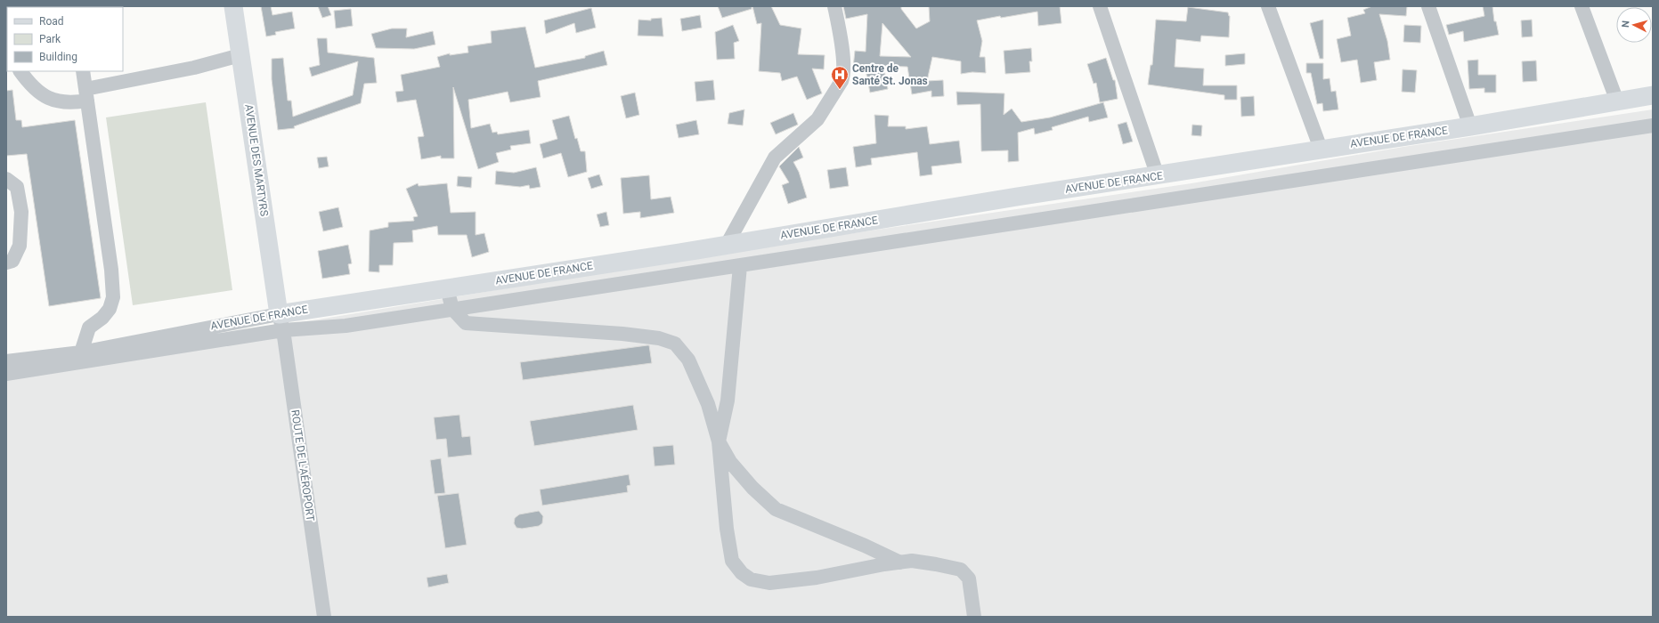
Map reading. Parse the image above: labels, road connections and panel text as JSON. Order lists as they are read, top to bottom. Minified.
{"streets":{"main road":["AVENUE DE FRANCE","AVENUE DES MARTYRS"],"street":["ROUTE DE L'AÉROPORT"]},"crossings":[["AVENUE DE FRANCE","AVENUE DES MARTYRS"],["AVENUE DE FRANCE","ROUTE DE L'AÉROPORT"],["AVENUE DES MARTYRS","ROUTE DE L'AÉROPORT"]],"places":{"hospital":["Centre de Santé St. Jonas"]},"legend":["Road","Park","Building"],"north":"left"}
